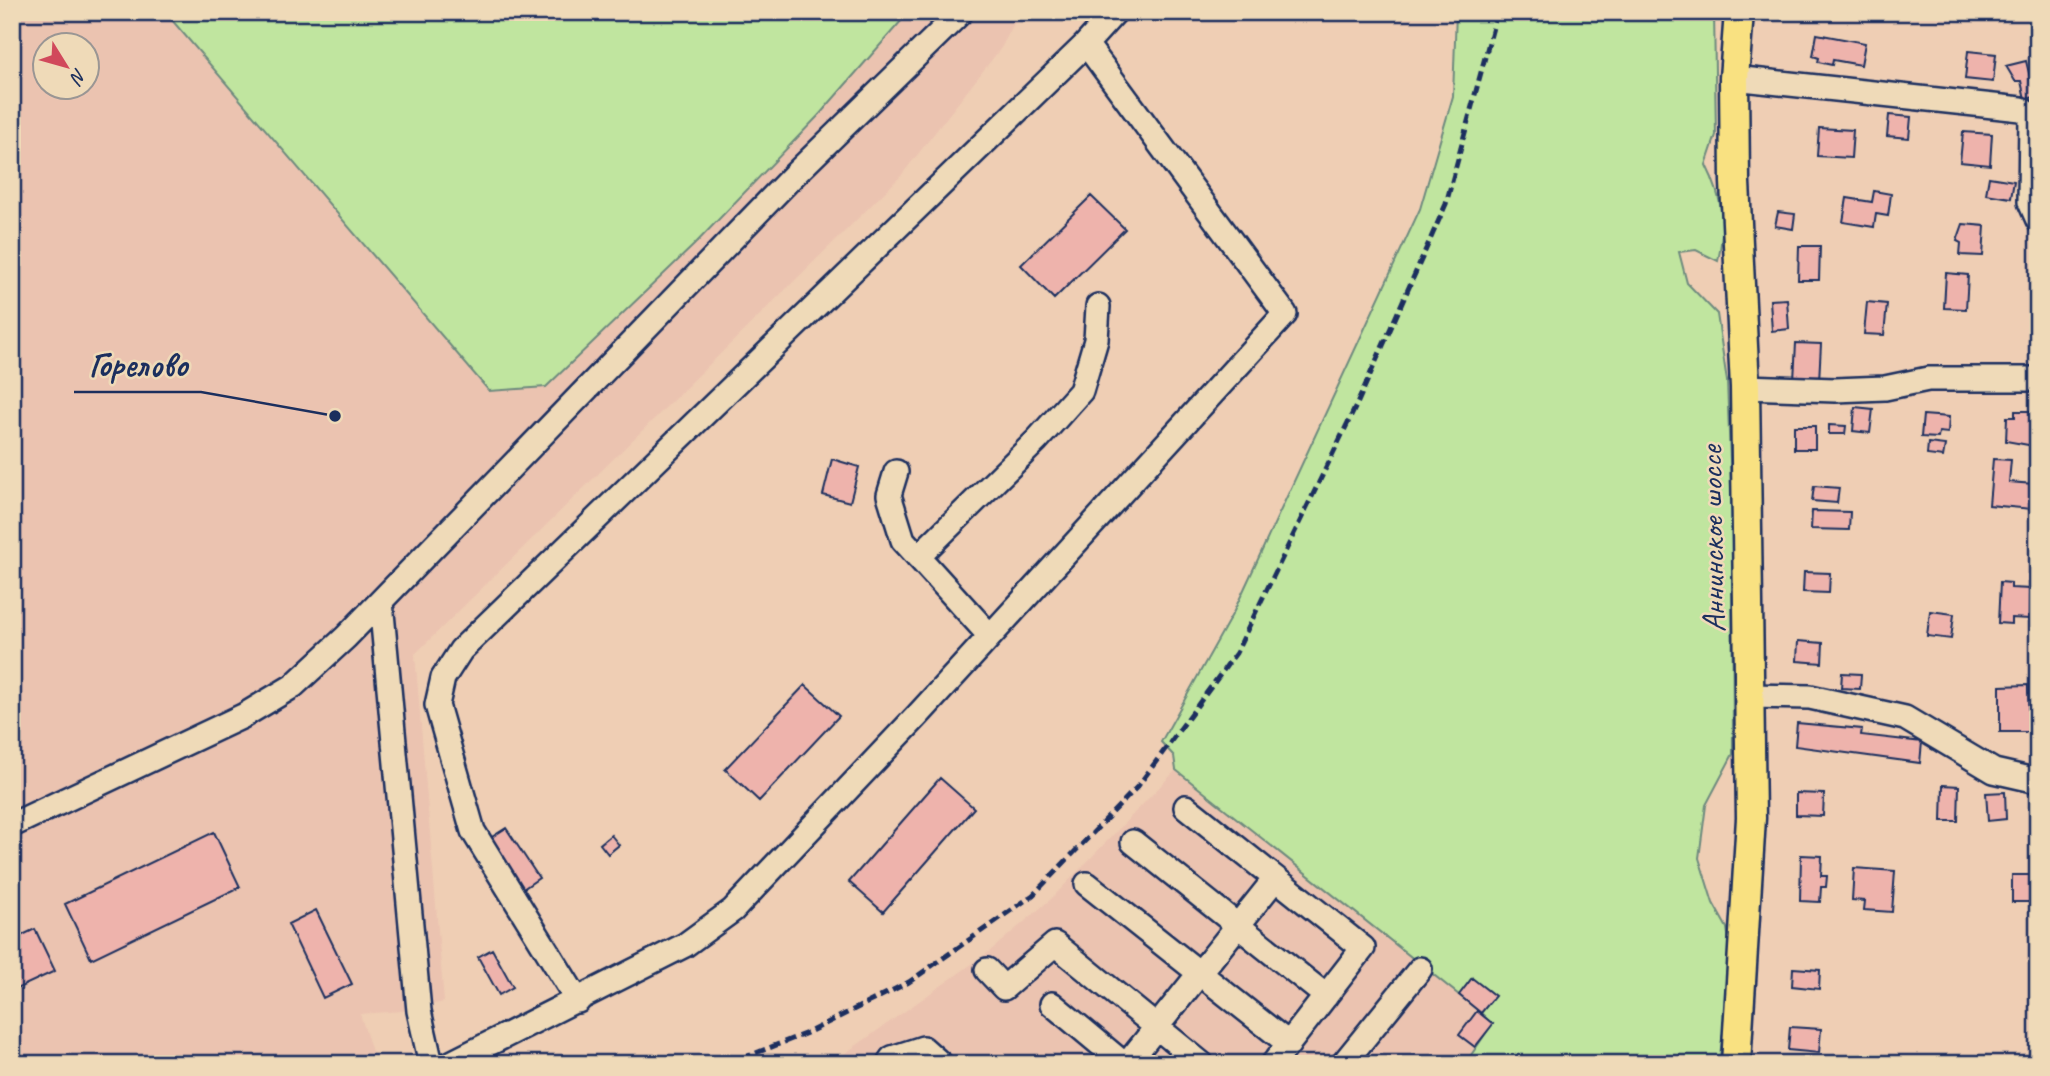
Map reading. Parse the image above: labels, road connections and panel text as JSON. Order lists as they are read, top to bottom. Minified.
{"streets":{"main road":["Аннинское шоссе"]},"places":["Горелово"],"north":"bottom right"}
